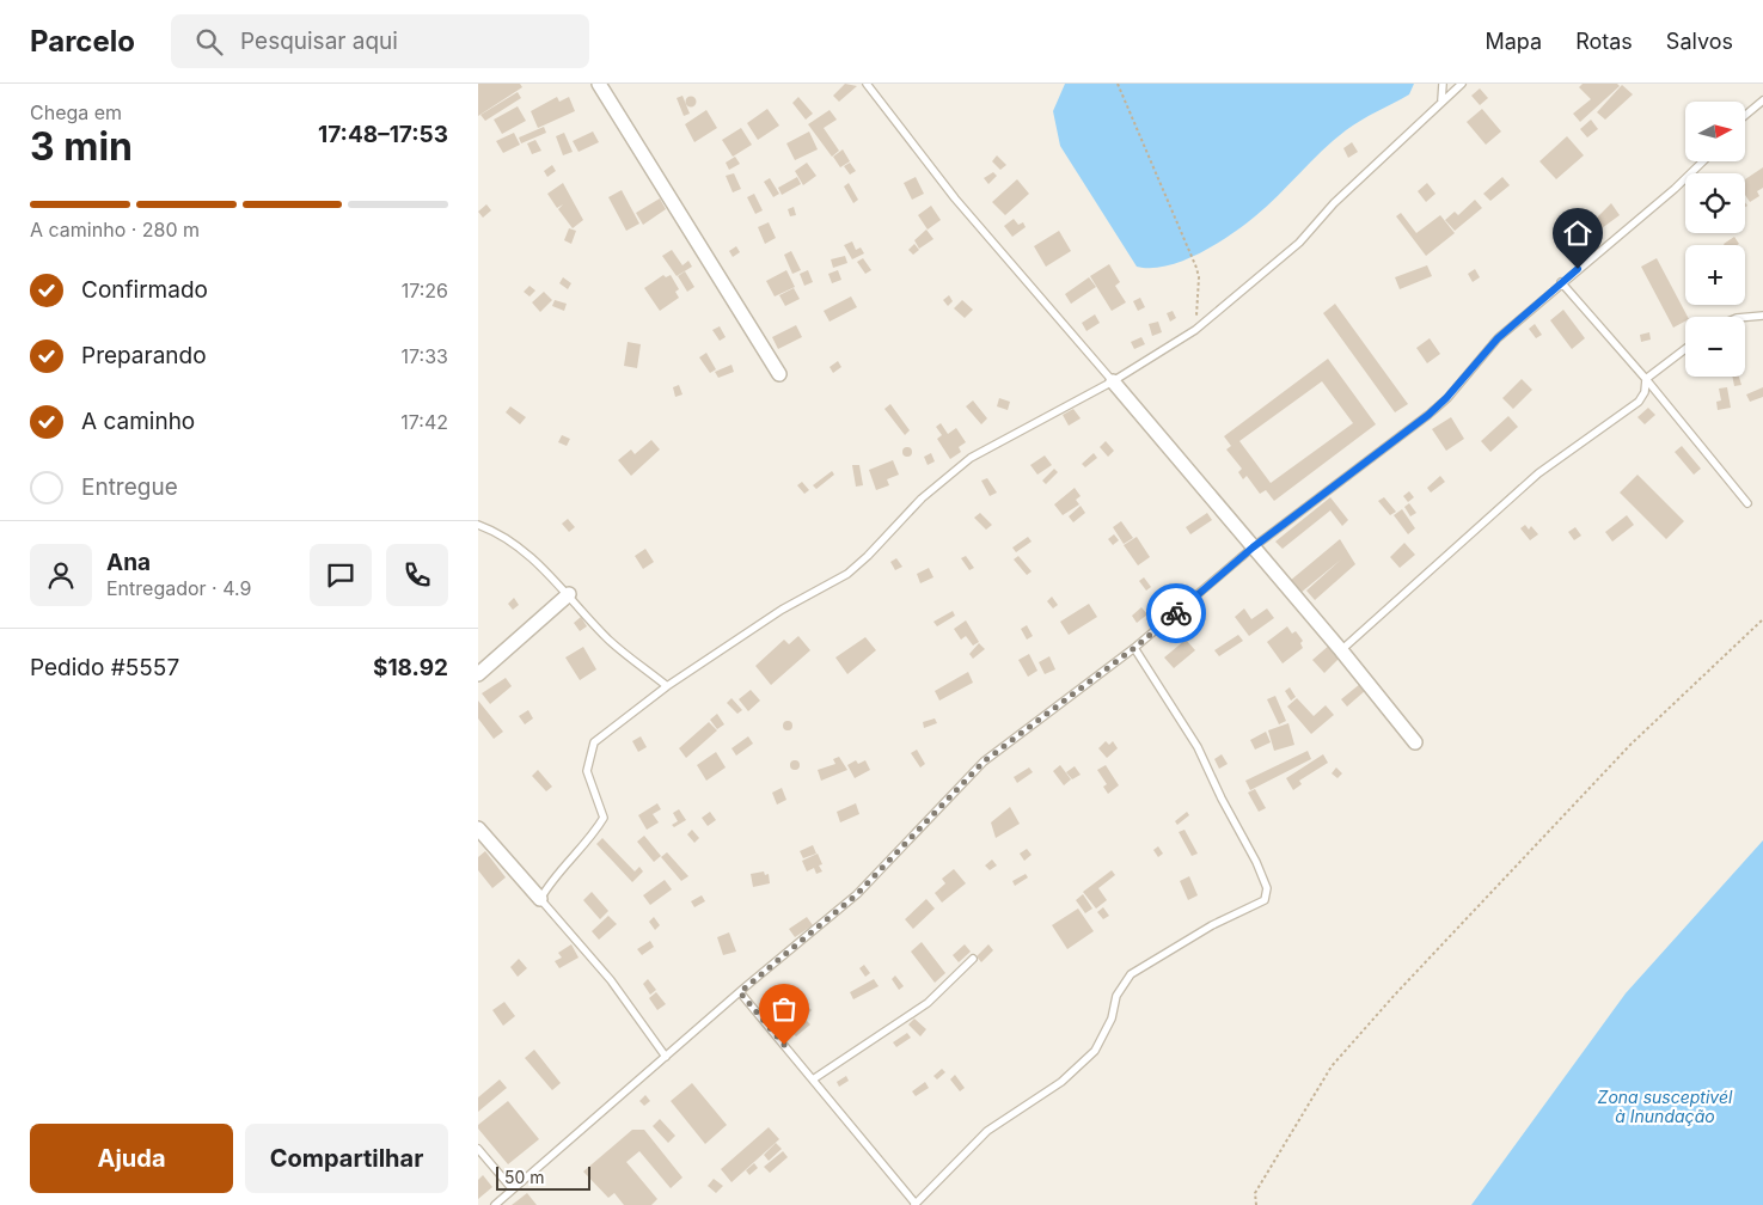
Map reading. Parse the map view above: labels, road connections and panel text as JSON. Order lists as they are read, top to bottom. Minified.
{"water":["Zona susceptivél à Inundação"],"scale_bar":"50 m","north":"right","page":{"header":"Parcelo","search":"Pesquisar aqui","nav":["Mapa","Rotas","Salvos"],"heading":["3 min","Chega em","17:48–17:53"],"panel":["Ana","Entregador · 4.9","Pedido #5557","$18.92"],"map_buttons":["+","−"],"bar":"A caminho · 280 m","list":[["Confirmado","17:26"],["Preparando","17:33"],["A caminho","17:42"],"Entregue"],"buttons":["Ajuda","Compartilhar"],"scale":"50 m"}}
